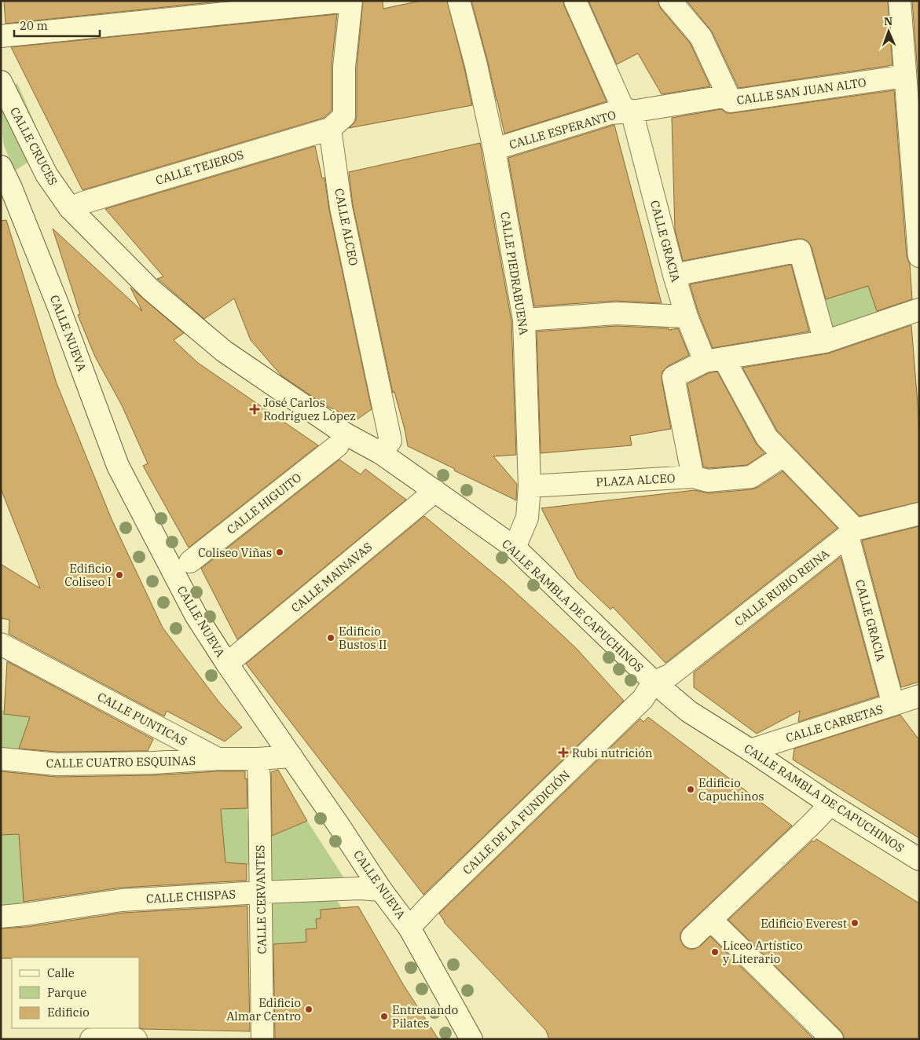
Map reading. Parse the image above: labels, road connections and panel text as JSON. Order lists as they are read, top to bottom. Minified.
{"streets":{"street":["CALLE SAN JUAN ALTO","CALLE ESPERANTO","CALLE CRUCES","CALLE TEJEROS","CALLE ALCEO","CALLE GRACIA","CALLE PIEDRABUENA","CALLE NUEVA","PLAZA ALCEO","CALLE HIGUITO","CALLE MAINAVAS","CALLE RUBIO REINA","CALLE RAMBLA DE CAPUCHINOS","CALLE PUNTICAS","CALLE CARRETAS","CALLE CUATRO ESQUINAS","CALLE DE LA FUNDICIÓN","CALLE CHISPAS","CALLE CERVANTES"]},"crossings":[["CALLE SAN JUAN ALTO","CALLE ESPERANTO"],["CALLE SAN JUAN ALTO","CALLE GRACIA"],["CALLE ESPERANTO","CALLE GRACIA"],["CALLE ESPERANTO","CALLE PIEDRABUENA"],["CALLE CRUCES","CALLE TEJEROS"],["CALLE CRUCES","CALLE RAMBLA DE CAPUCHINOS"],["CALLE TEJEROS","CALLE ALCEO"],["CALLE TEJEROS","CALLE RAMBLA DE CAPUCHINOS"],["CALLE ALCEO","CALLE RAMBLA DE CAPUCHINOS"],["CALLE GRACIA","PLAZA ALCEO"],["CALLE GRACIA","CALLE RUBIO REINA"],["CALLE GRACIA","CALLE CARRETAS"],["CALLE PIEDRABUENA","PLAZA ALCEO"],["CALLE PIEDRABUENA","CALLE RAMBLA DE CAPUCHINOS"],["CALLE NUEVA","CALLE MAINAVAS"],["CALLE NUEVA","CALLE PUNTICAS"],["CALLE NUEVA","CALLE DE LA FUNDICIÓN"],["CALLE NUEVA","CALLE CHISPAS"],["CALLE MAINAVAS","CALLE RAMBLA DE CAPUCHINOS"],["CALLE RUBIO REINA","CALLE RAMBLA DE CAPUCHINOS"],["CALLE RUBIO REINA","CALLE DE LA FUNDICIÓN"],["CALLE RAMBLA DE CAPUCHINOS","CALLE CARRETAS"],["CALLE RAMBLA DE CAPUCHINOS","CALLE DE LA FUNDICIÓN"],["CALLE PUNTICAS","CALLE CUATRO ESQUINAS"],["CALLE PUNTICAS","CALLE CERVANTES"],["CALLE CHISPAS","CALLE CERVANTES"]],"places":{"health":["José Carlos Rodríguez López","Rubi nutrición"],"other":["Coliseo Viñas","Edificio Coliseo I","Edificio Bustos II","Edificio Capuchinos","Edificio Everest","Liceo Artístico y Literario","Edificio Almar Centro","Entrenando Pilates"]},"legend":["Calle","Parque","Edificio"],"scale_bar":"20 m","north":"top"}
